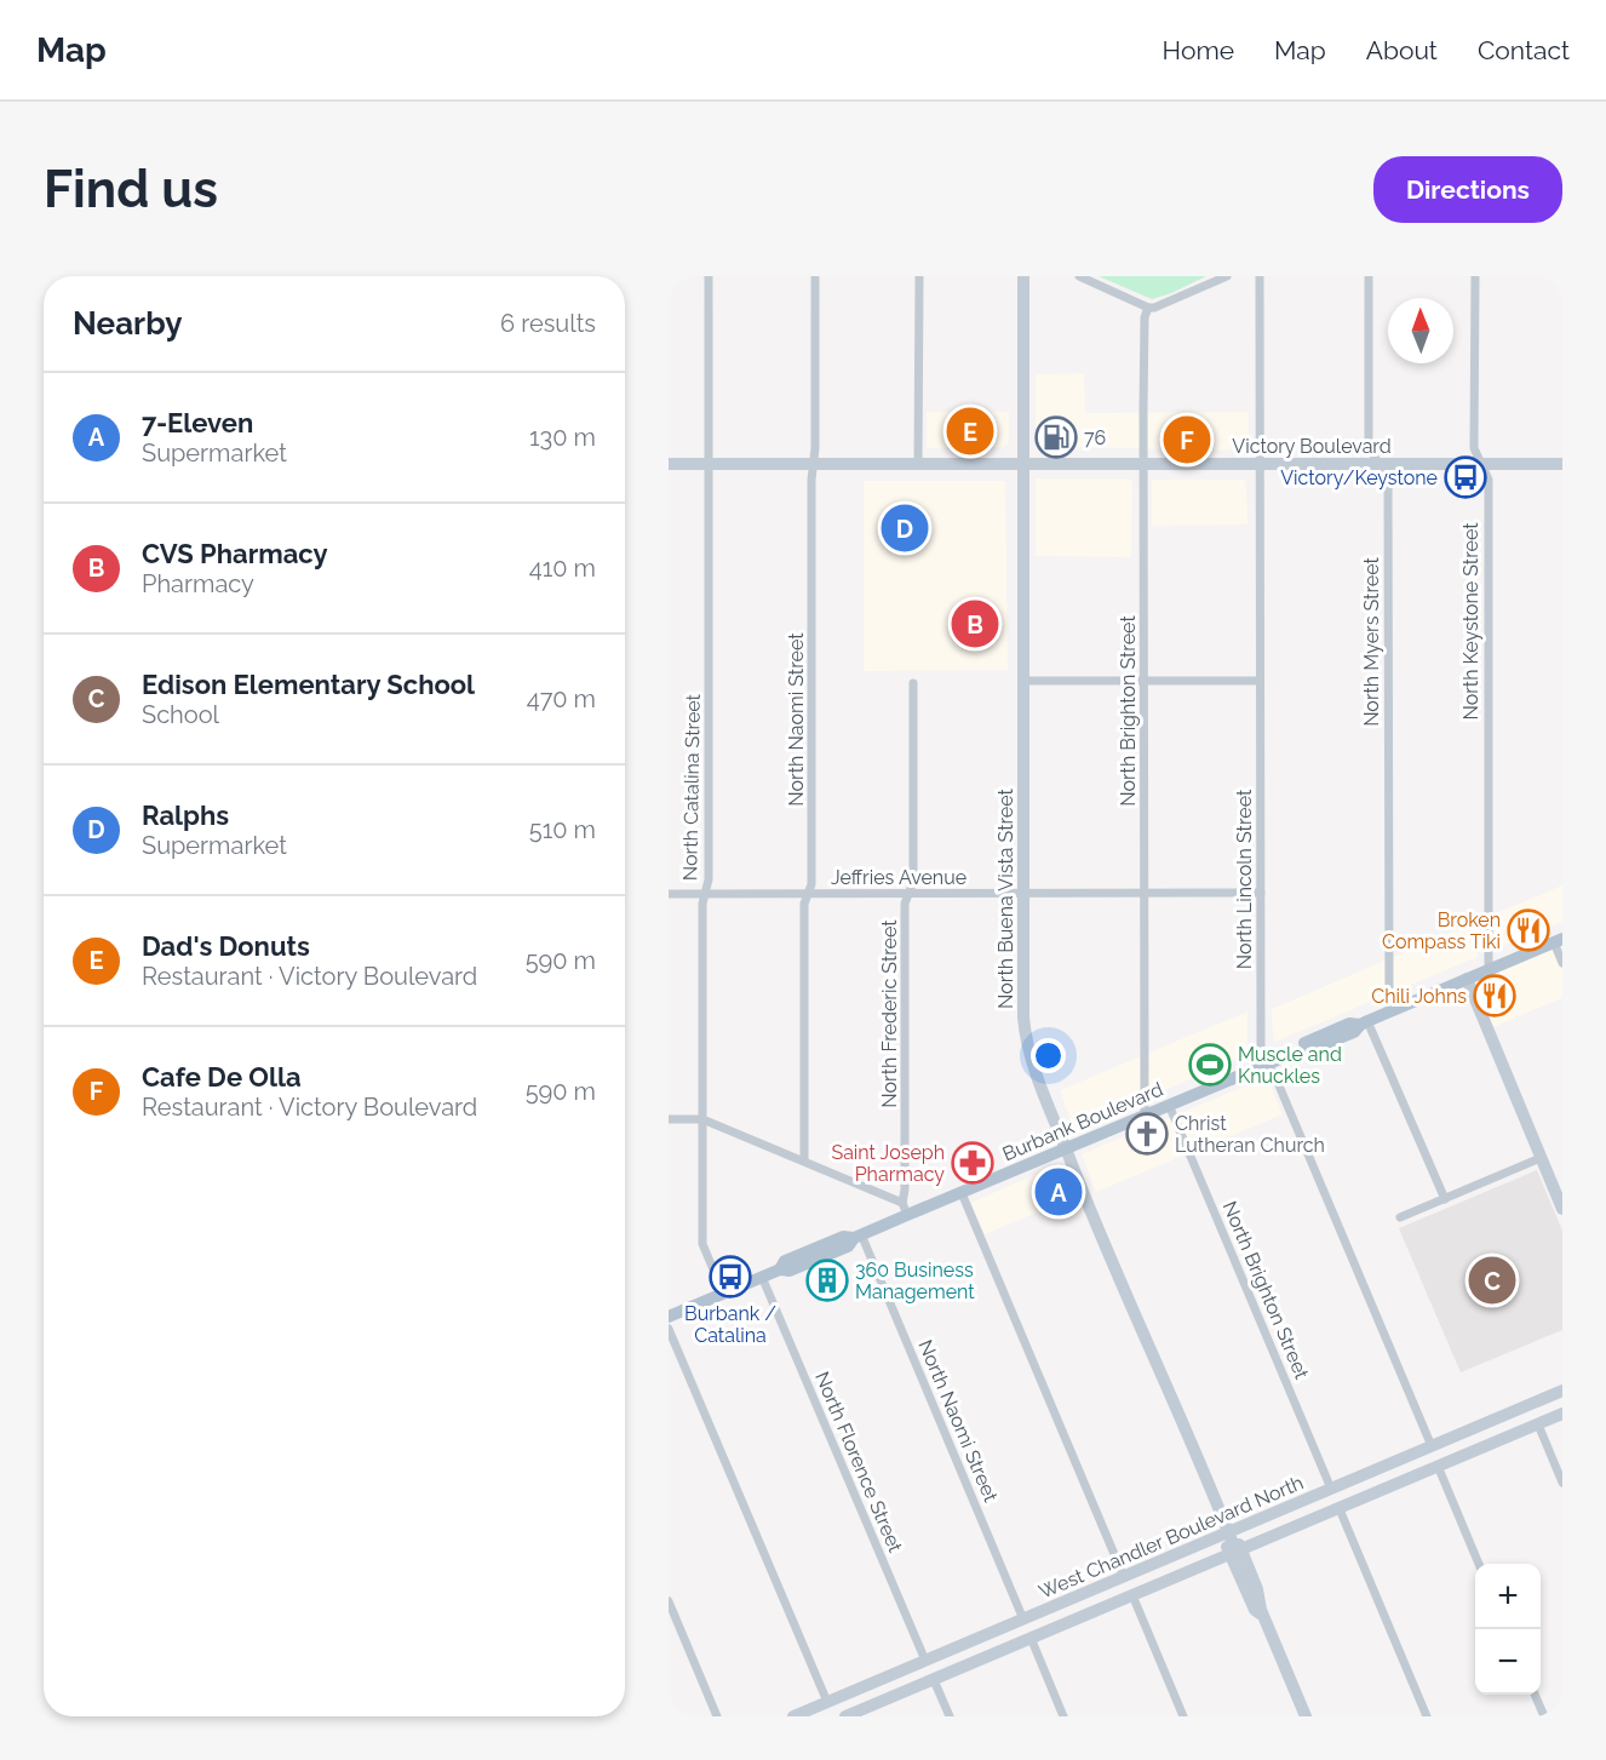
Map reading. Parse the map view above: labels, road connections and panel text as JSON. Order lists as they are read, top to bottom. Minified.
{"streets":{"main road":["Victory Boulevard","North Buena Vista Street","Burbank Boulevard","West Chandler Boulevard North"],"street":["North Keystone Street","North Myers Street","North Brighton Street","North Naomi Street","North Catalina Street","Jeffries Avenue","North Lincoln Street","North Frederic Street","North Florence Street"]},"crossings":[["Victory Boulevard","North Keystone Street"],["Victory Boulevard","North Myers Street"],["Victory Boulevard","North Brighton Street"],["Victory Boulevard","North Naomi Street"],["Victory Boulevard","North Catalina Street"],["Victory Boulevard","North Lincoln Street"],["Victory Boulevard","North Buena Vista Street"],["North Keystone Street","Burbank Boulevard"],["North Myers Street","Burbank Boulevard"],["North Brighton Street","Jeffries Avenue"],["North Brighton Street","Burbank Boulevard"],["North Brighton Street","West Chandler Boulevard North"],["North Naomi Street","Jeffries Avenue"],["North Naomi Street","Burbank Boulevard"],["North Naomi Street","West Chandler Boulevard North"],["North Catalina Street","Jeffries Avenue"],["North Catalina Street","Burbank Boulevard"],["Jeffries Avenue","North Lincoln Street"],["Jeffries Avenue","North Buena Vista Street"],["Jeffries Avenue","North Frederic Street"],["North Lincoln Street","Burbank Boulevard"],["North Lincoln Street","West Chandler Boulevard North"],["North Buena Vista Street","Burbank Boulevard"],["North Buena Vista Street","West Chandler Boulevard North"],["North Frederic Street","Burbank Boulevard"],["Burbank Boulevard","North Florence Street"],["North Florence Street","West Chandler Boulevard North"]],"places":{"fuel station":["76"],"bus stop":["Victory/Keystone","Burbank / Catalina"],"restaurant":["Broken Compass Tiki","Chili Johns"],"sports":["Muscle and Knuckles"],"church":["Christ Lutheran Church"],"pharmacy":["Saint Joseph Pharmacy"],"building":["360 Business Management"]},"north":"top","page":{"header":"Map","nav":["Home","Map","About","Contact"],"buttons":"Directions","title":"Find us","heading":["Nearby","6 results"],"list":[{"mark":"A","name":"7-Eleven","note":"Supermarket","value":"130 m"},{"mark":"B","name":"CVS Pharmacy","note":"Pharmacy","value":"410 m"},{"mark":"C","name":"Edison Elementary School","note":"School","value":"470 m"},{"mark":"D","name":"Ralphs","note":"Supermarket","value":"510 m"},{"mark":"E","name":"Dad's Donuts","note":"Restaurant · Victory Boulevard","value":"590 m"},{"mark":"F","name":"Cafe De Olla","note":"Restaurant · Victory Boulevard","value":"590 m"}],"pins":["E","F","D","B","A","C"],"map_buttons":["+","−"]}}
